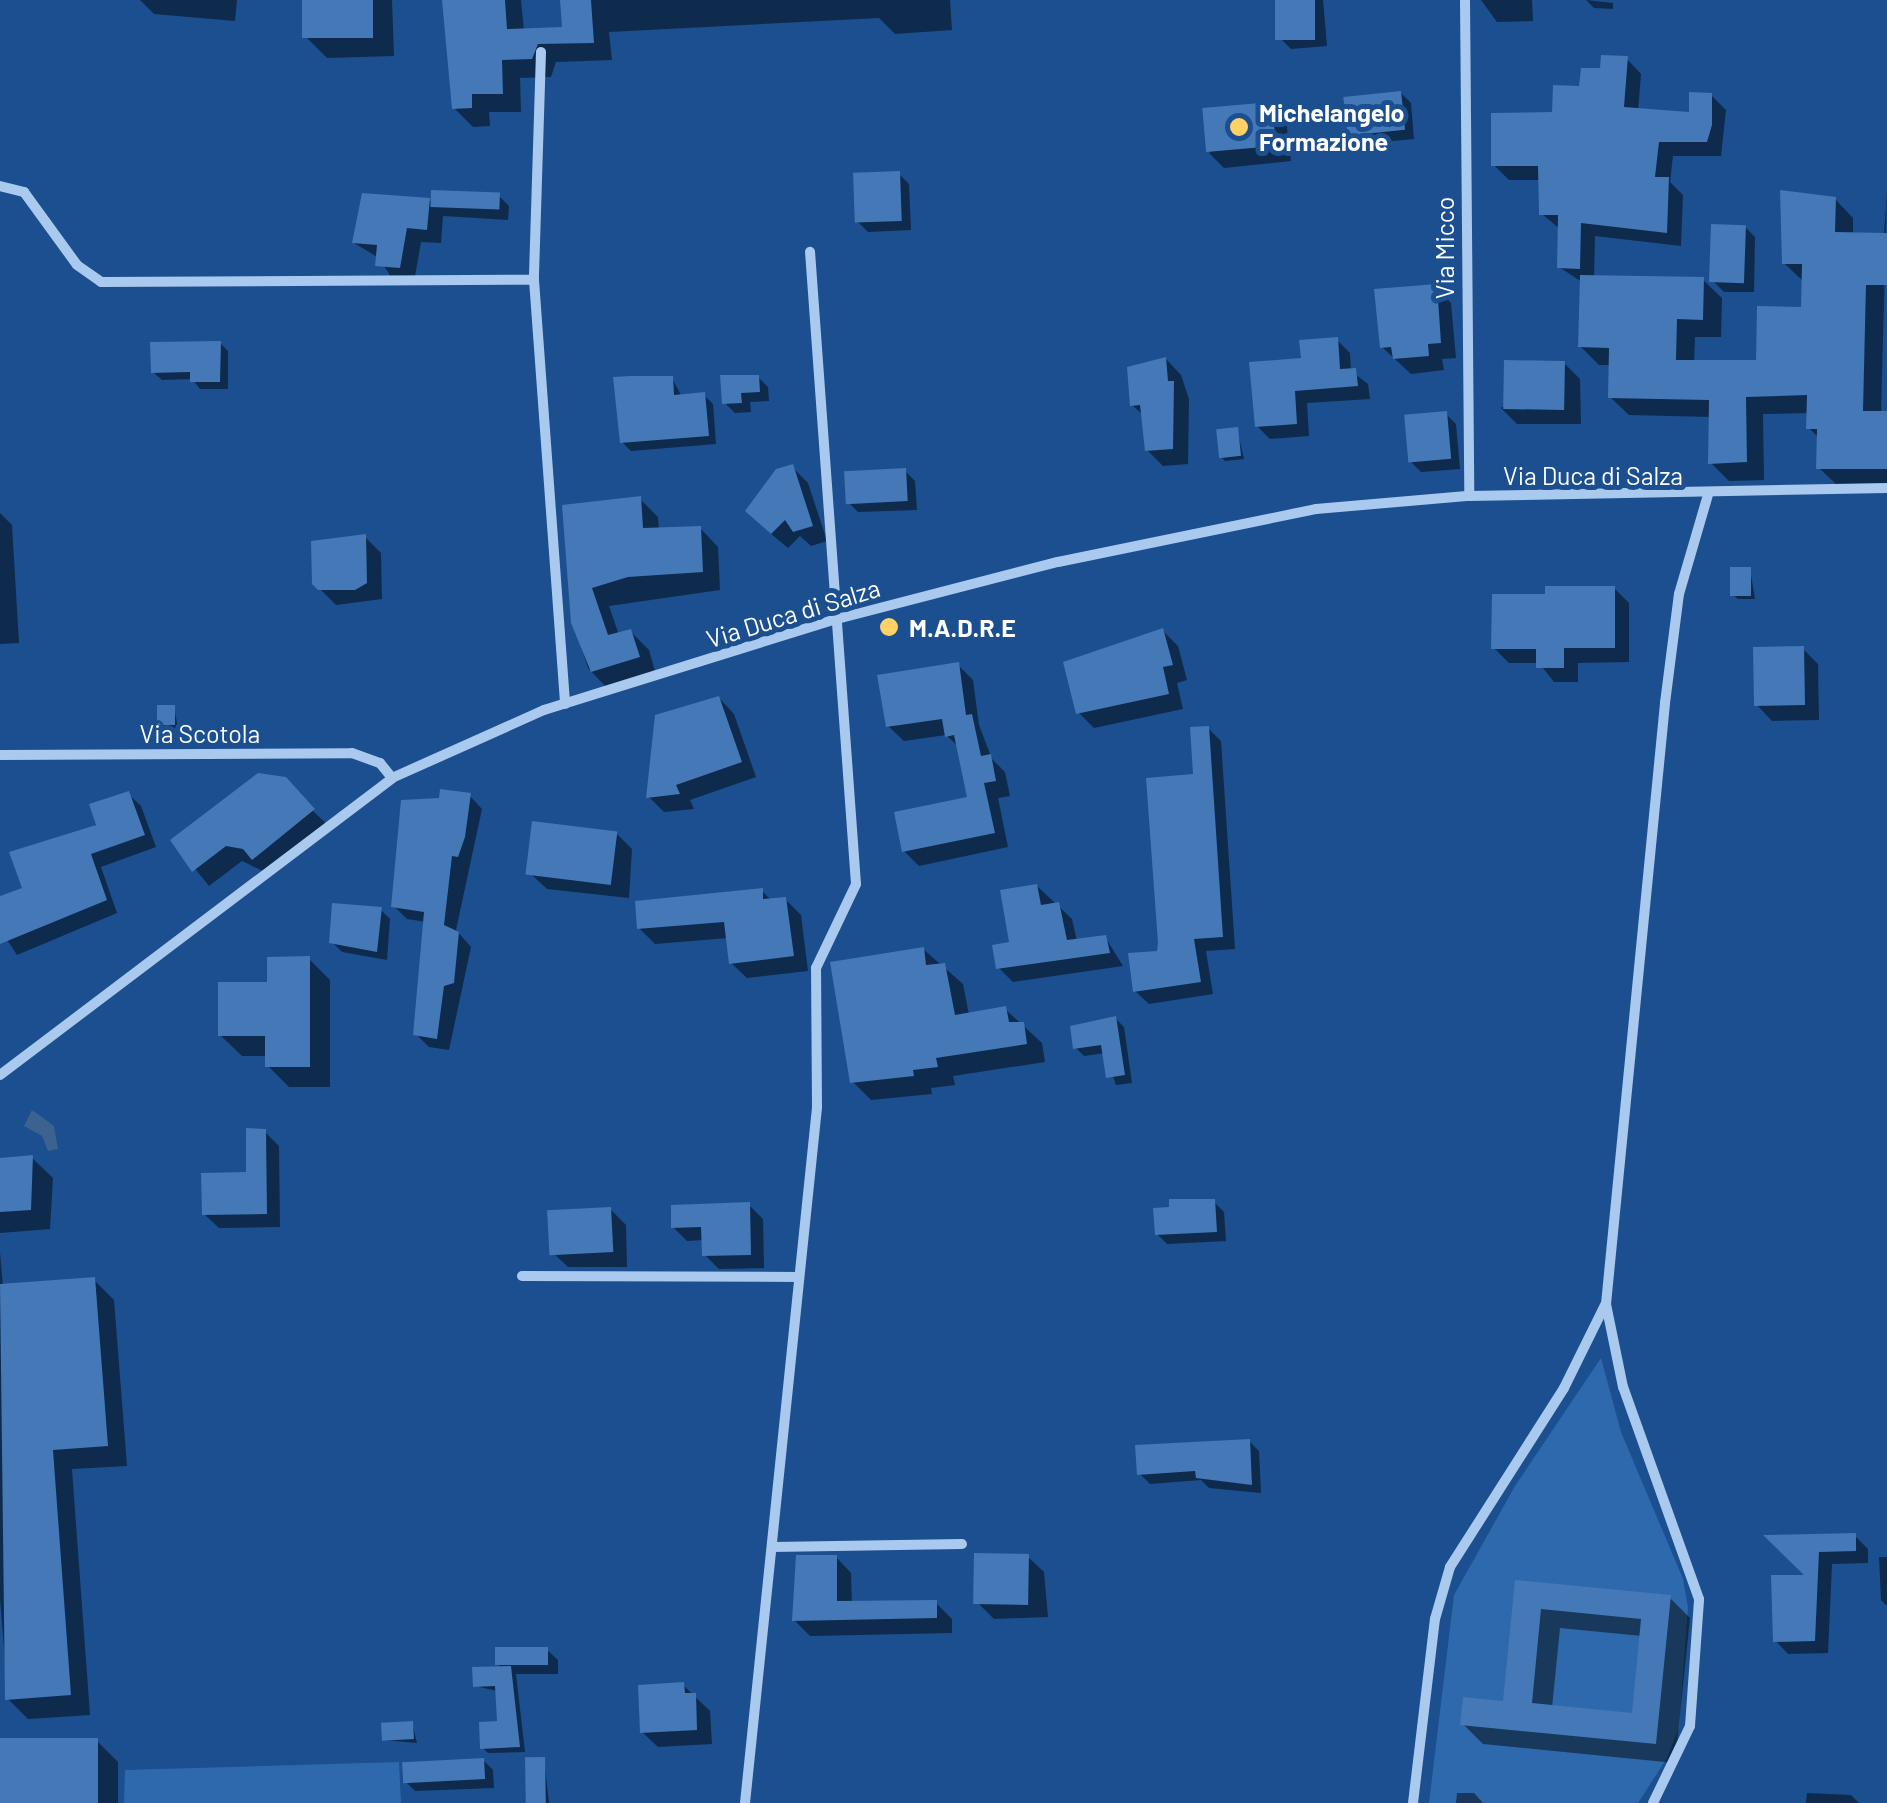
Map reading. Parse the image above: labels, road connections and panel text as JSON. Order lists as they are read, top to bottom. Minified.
{"streets":{"street":["Via Micco","Via Duca di Salza","Via Scotola"]},"crossings":[["Via Micco","Via Duca di Salza"],["Via Duca di Salza","Via Scotola"]],"places":["Michelangelo Formazione","M.A.D.R.E"]}
